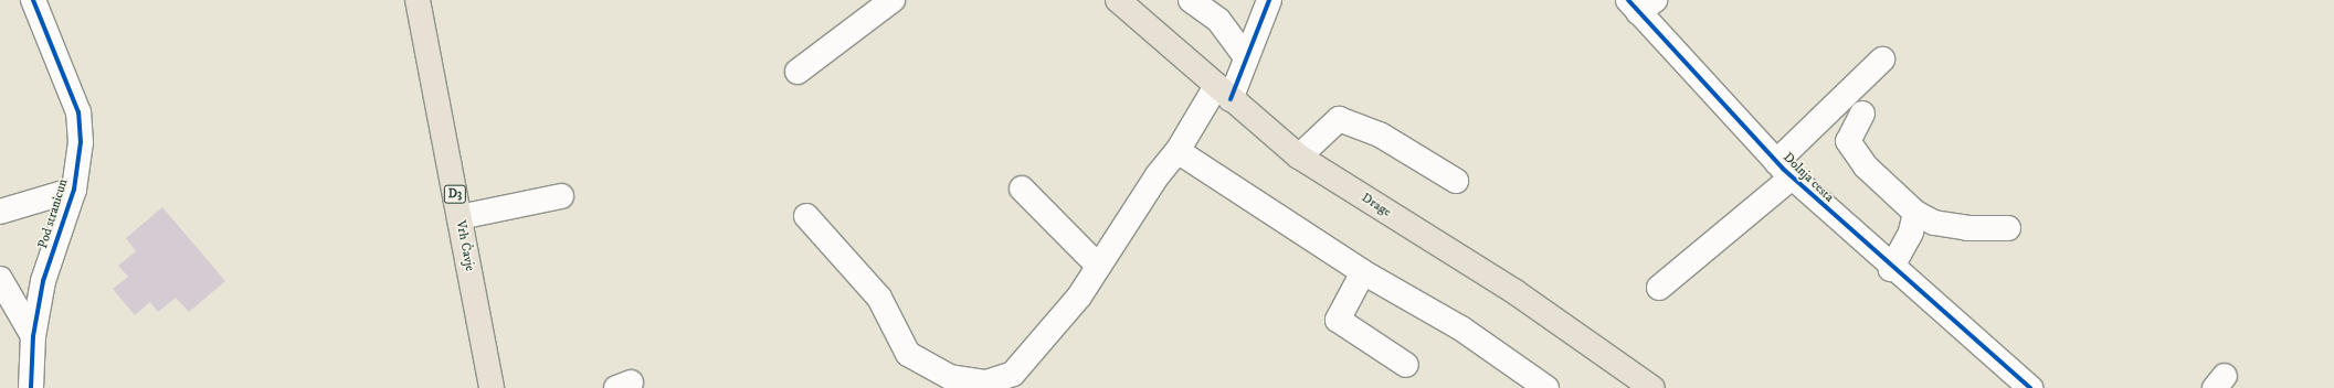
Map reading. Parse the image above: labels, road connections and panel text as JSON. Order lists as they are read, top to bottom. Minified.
{"streets":{"main road":["D3","Drage","Vrh Čavje"],"street":["Dolnja cesta","Pod stranicun"]}}
